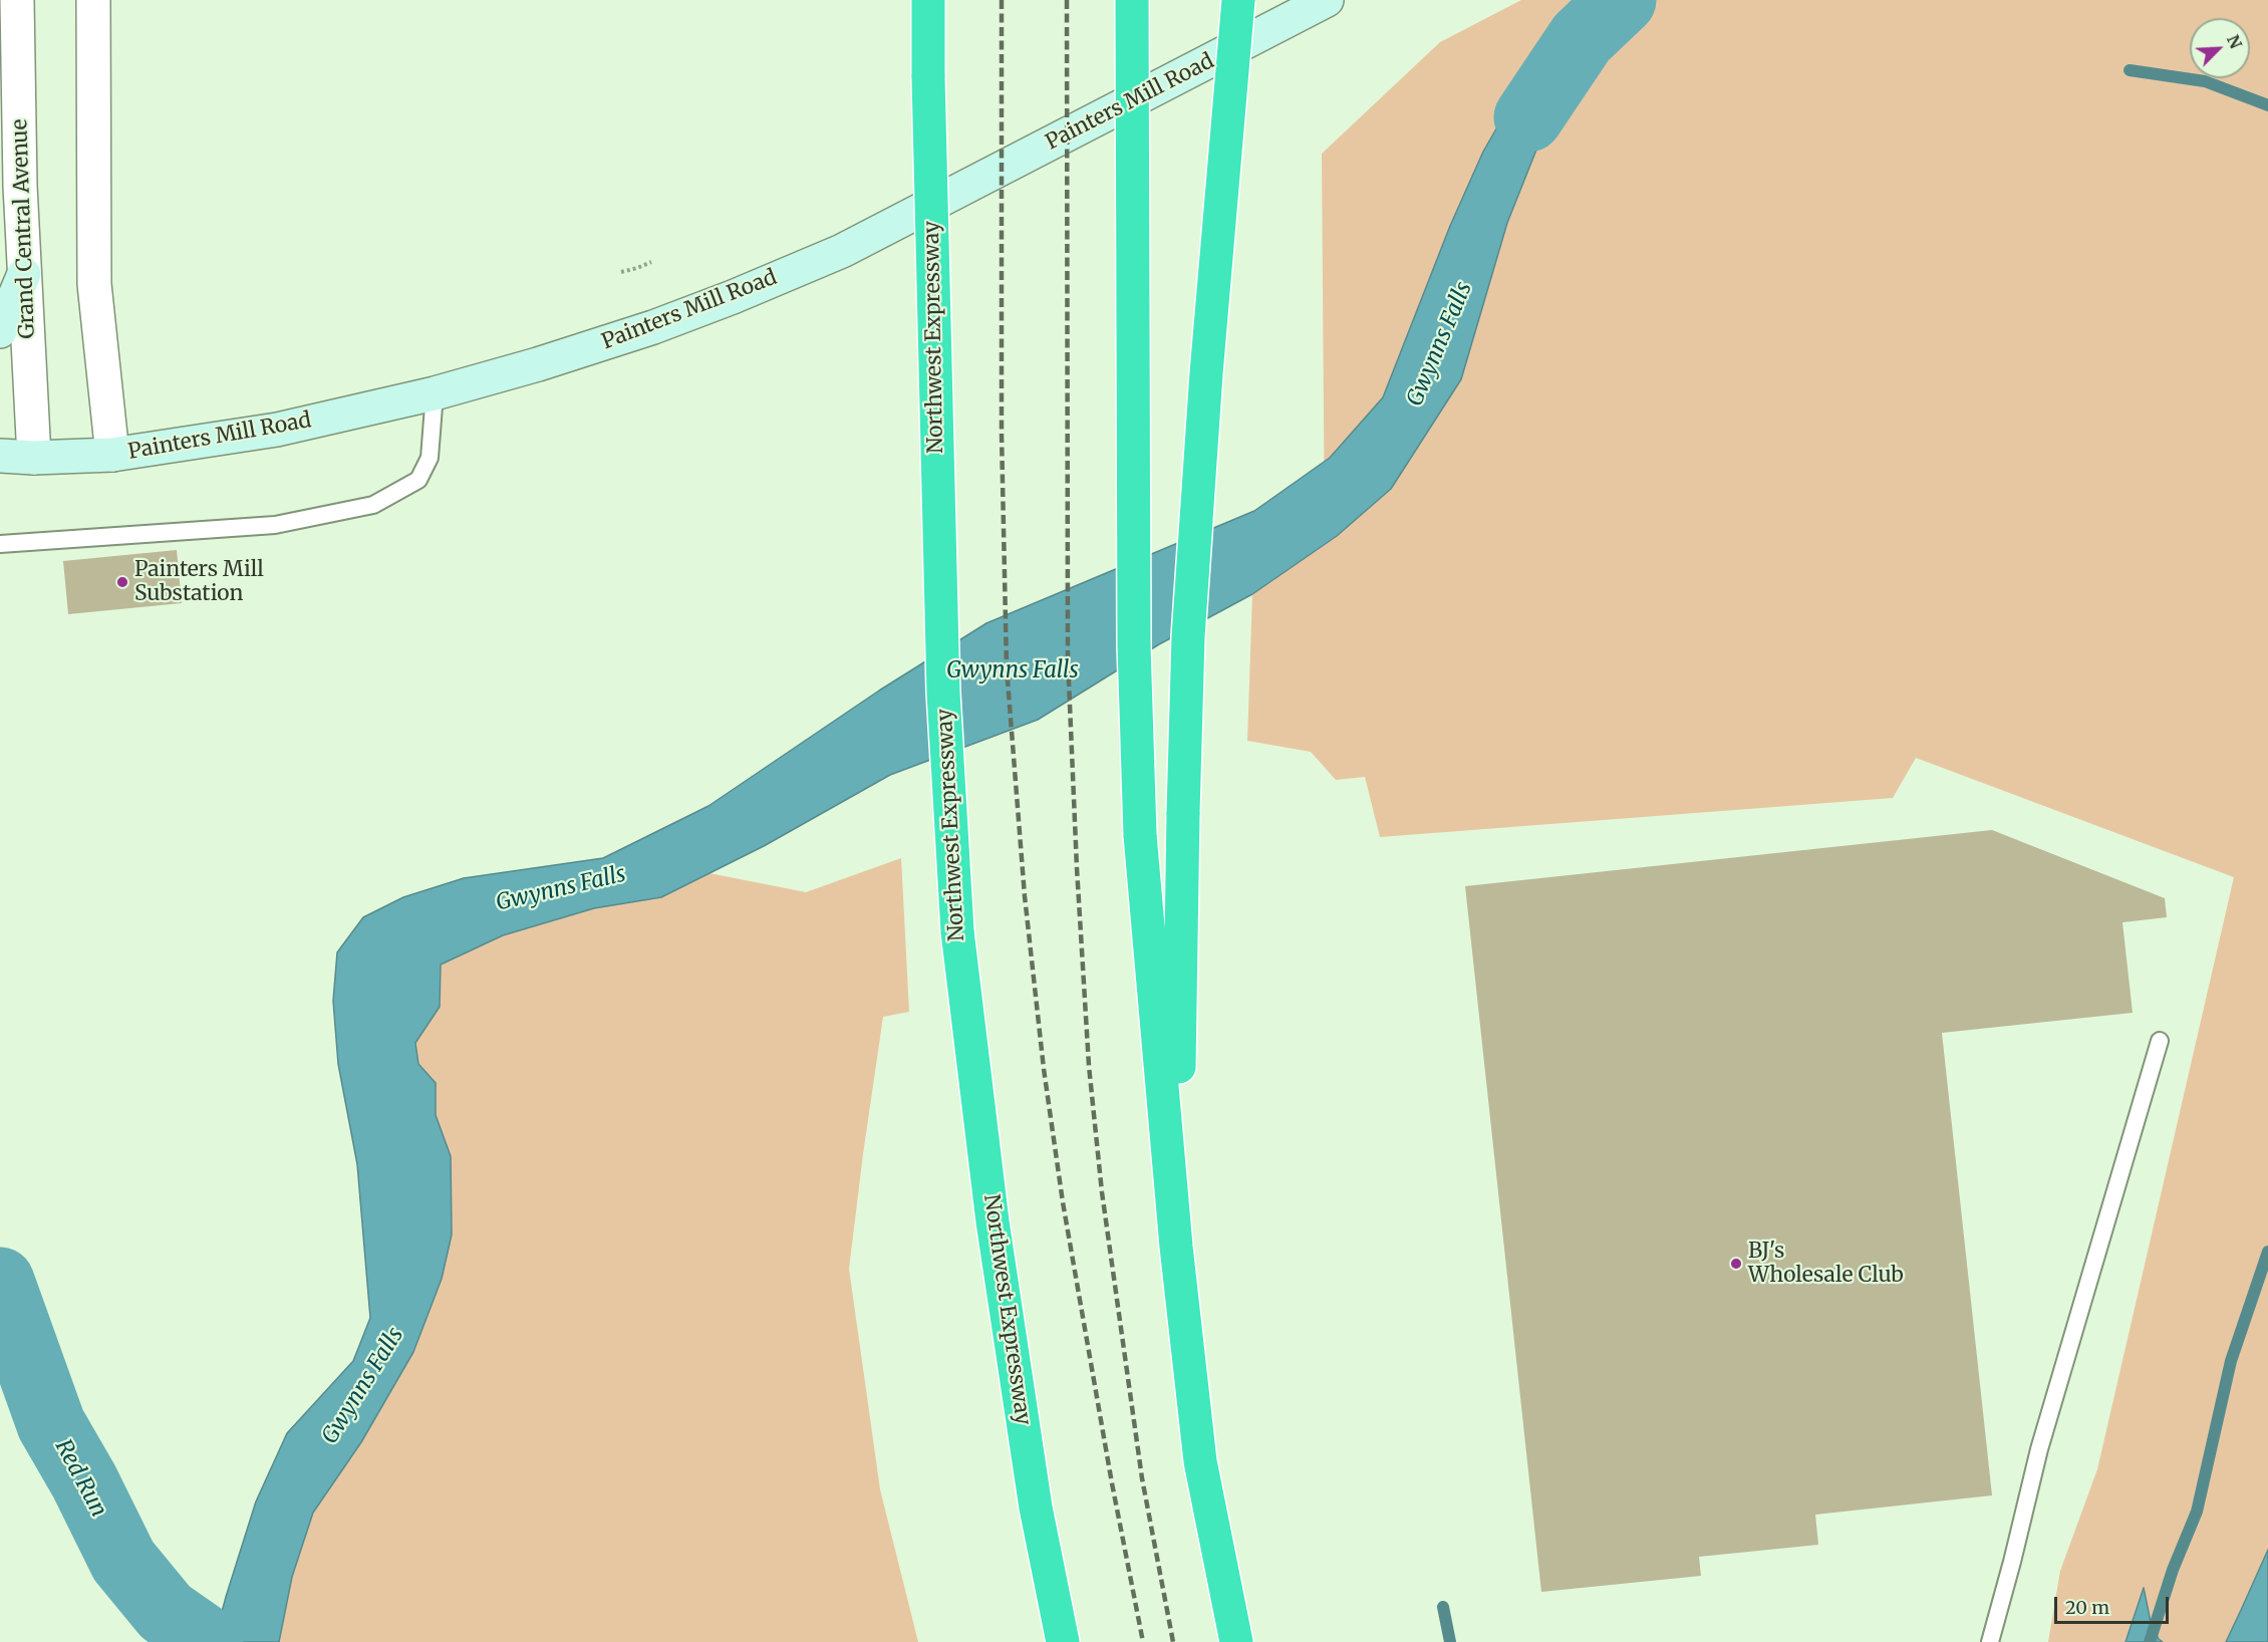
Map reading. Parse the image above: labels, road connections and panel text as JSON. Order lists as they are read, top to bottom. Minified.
{"streets":{"highway":["Northwest Expressway"],"main road":["Painters Mill Road"],"street":["Grand Central Avenue"]},"crossings":[["Painters Mill Road","Grand Central Avenue"]],"water":["Gwynns Falls","Red Run"],"places":["Painters Mill Substation","BJ's Wholesale Club"],"scale_bar":"20 m","north":"top right"}
